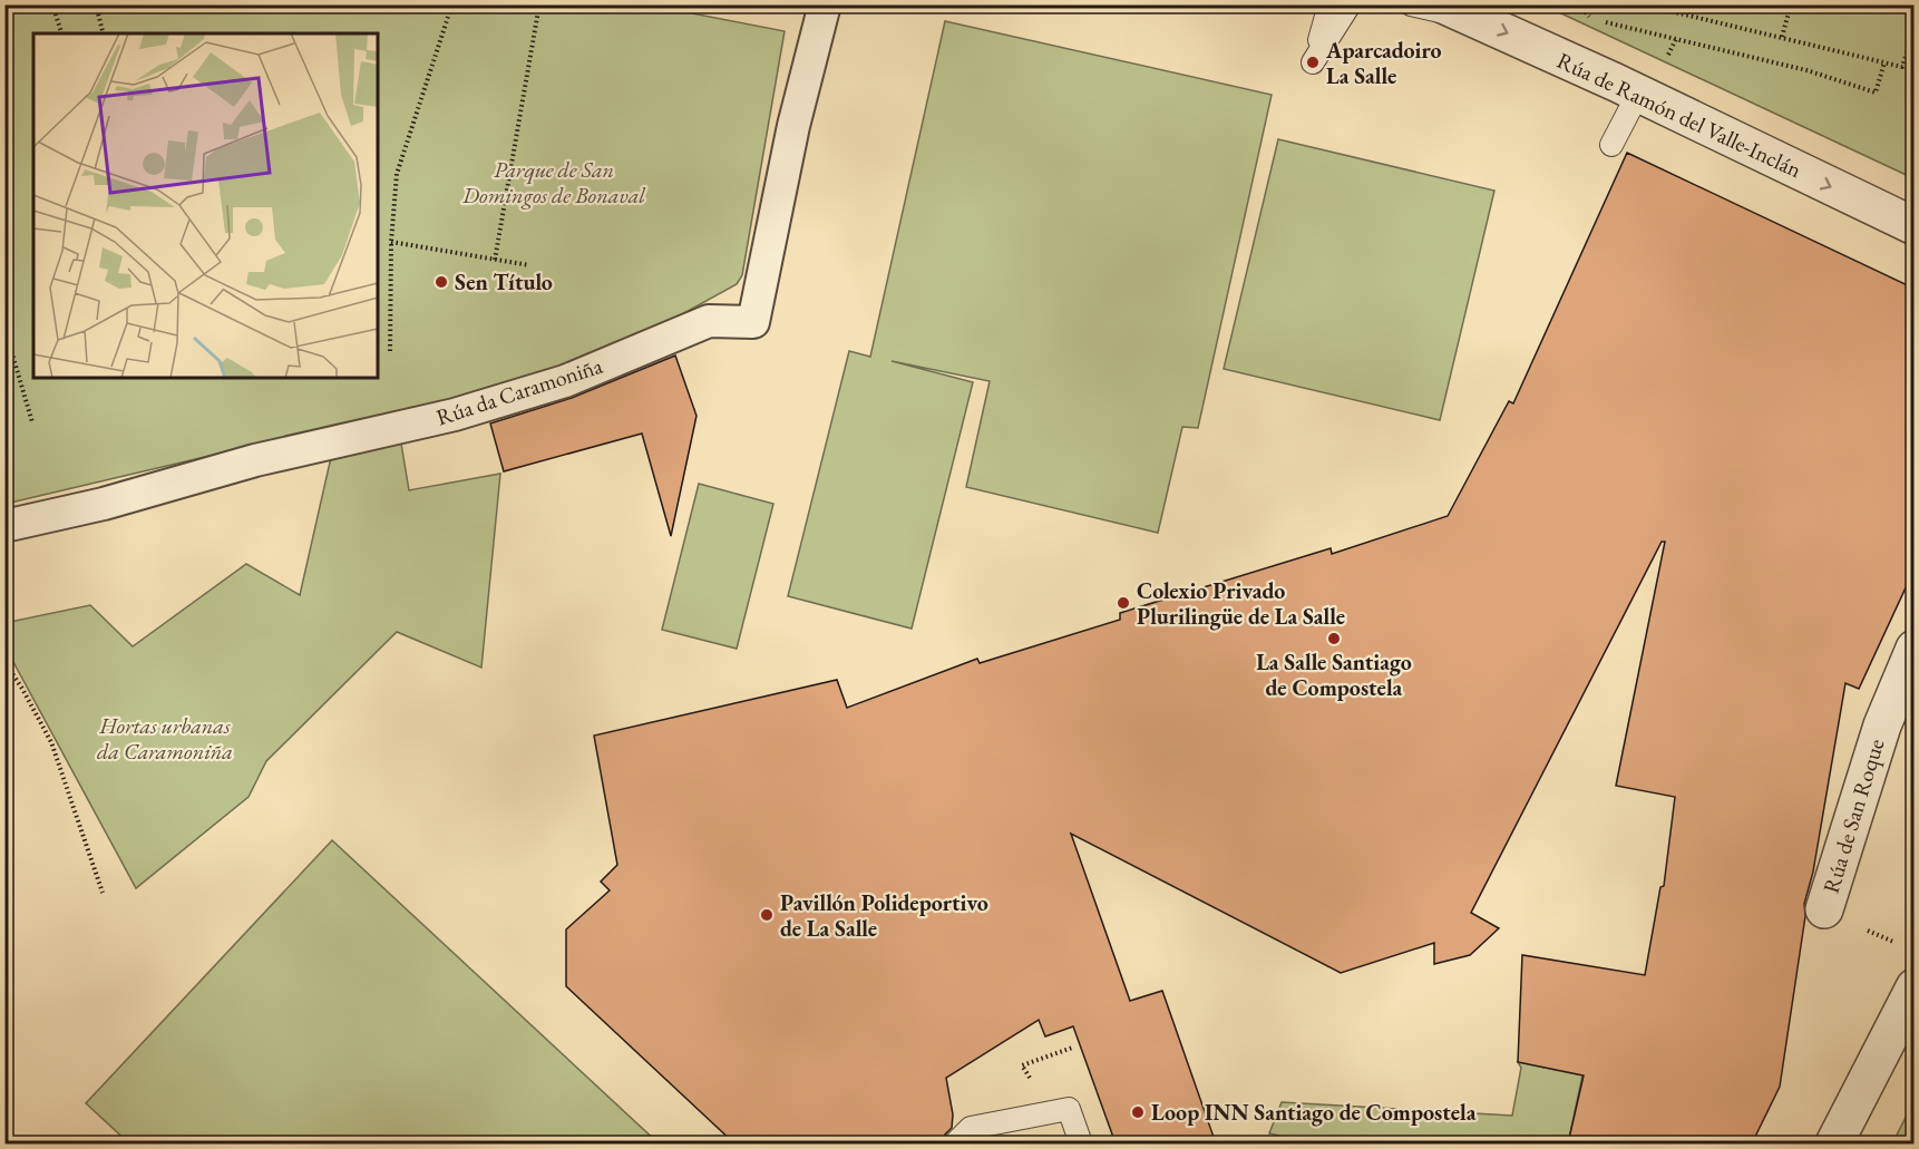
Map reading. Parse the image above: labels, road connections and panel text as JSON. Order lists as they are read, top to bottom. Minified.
{"streets":{"street":["Rúa de Ramón del Valle-Inclán","Rúa da Caramoniña","Rúa de San Roque"]},"one_way":["Rúa de Ramón del Valle-Inclán"],"parks":["Parque de San Domingos de Bonaval","Hortas urbanas da Caramoniña"],"places":["Aparcadoiro La Salle","Sen Título","Colexio Privado Plurilingüe de La Salle","La Salle Santiago de Compostela","Pavillón Polideportivo de La Salle","Loop INN Santiago de Compostela"]}
